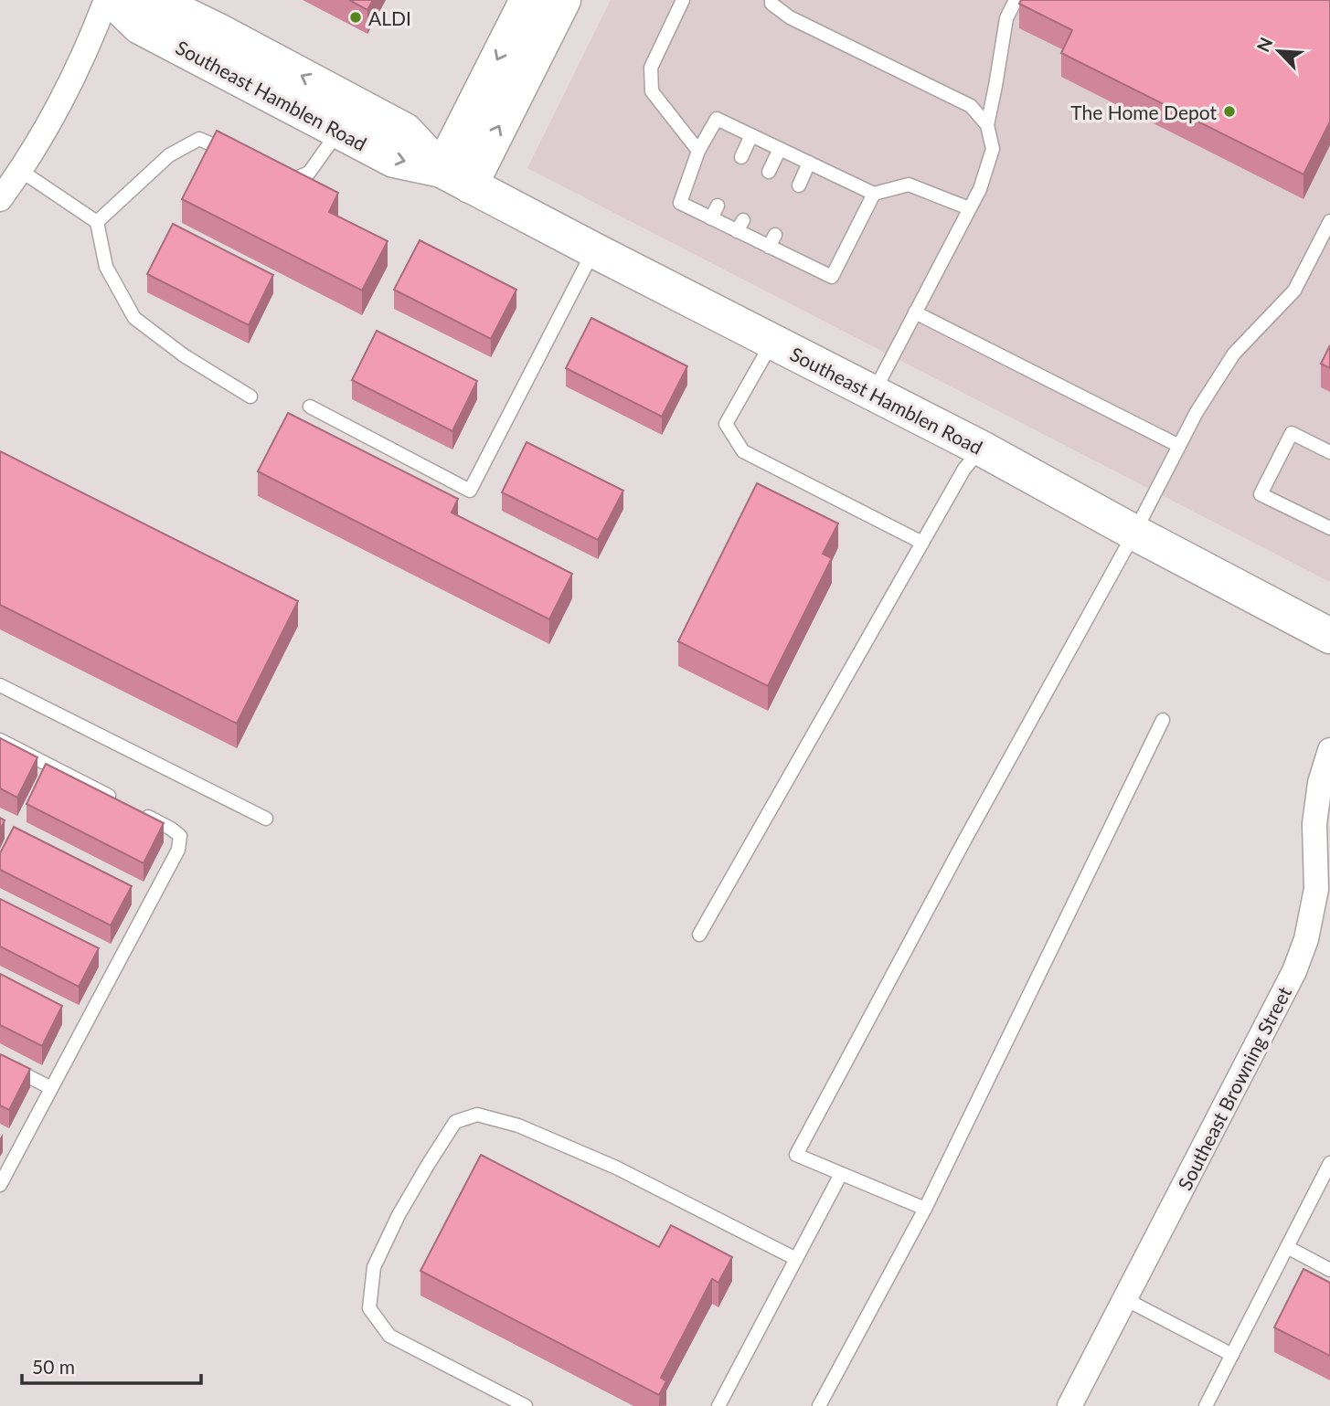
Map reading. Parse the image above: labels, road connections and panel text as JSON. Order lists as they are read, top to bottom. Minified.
{"streets":{"main road":["Southeast Hamblen Road"],"street":["Southeast Browning Street"]},"places":["ALDI","The Home Depot"],"scale_bar":"50 m","north":"top left"}
